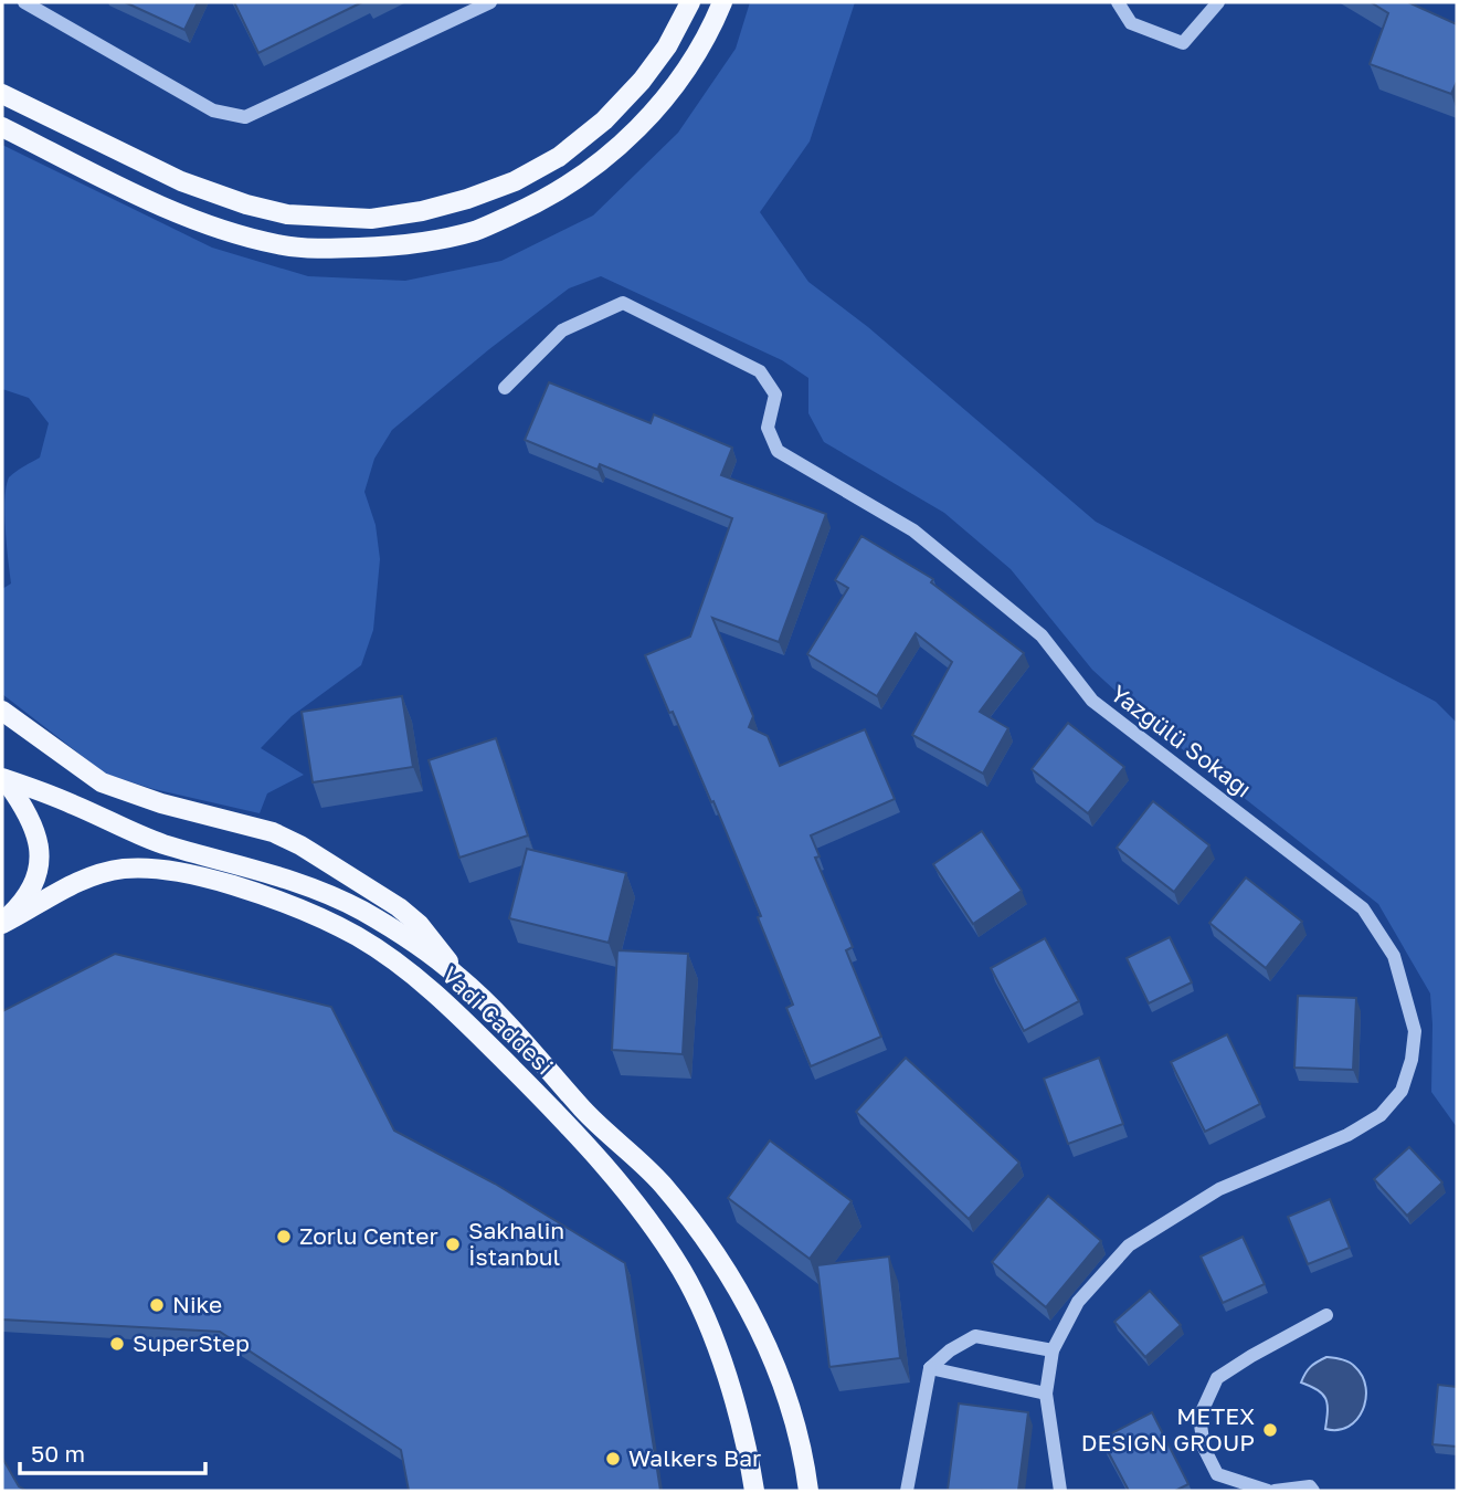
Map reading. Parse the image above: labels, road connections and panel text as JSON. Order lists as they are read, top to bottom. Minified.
{"streets":{"main road":["Vadi Caddesi"],"street":["Yazgülü Sokağı"]},"places":["Zorlu Center","Sakhalin İstanbul","Nike","SuperStep","METEX DESIGN GROUP","Walkers Bar"],"scale_bar":"50 m"}
